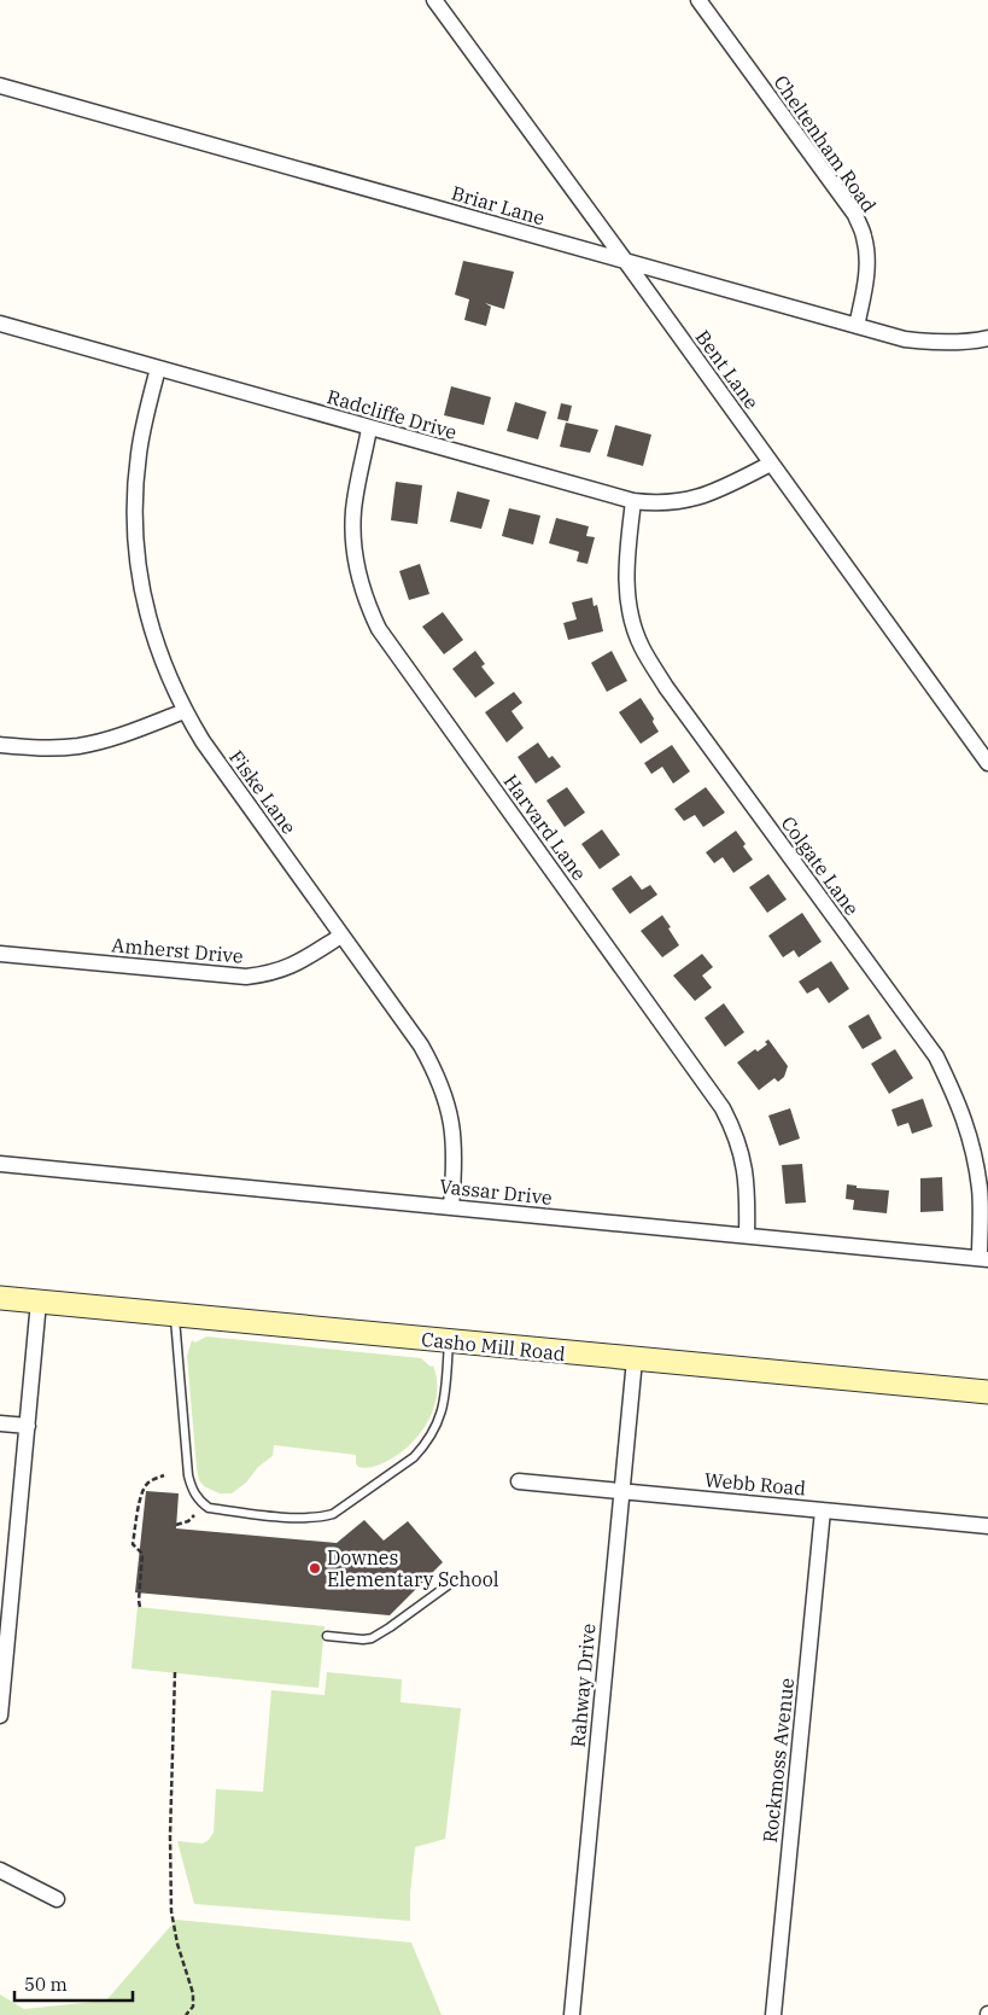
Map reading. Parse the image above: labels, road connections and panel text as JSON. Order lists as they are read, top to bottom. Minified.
{"streets":{"street":["Cheltenham Road","Briar Lane","Bent Lane","Radcliffe Drive","Fiske Lane","Harvard Lane","Colgate Lane","Amherst Drive","Vassar Drive","Casho Mill Road","Webb Road","Rahway Drive","Rockmoss Avenue"]},"crossings":[["Cheltenham Road","Briar Lane"],["Briar Lane","Bent Lane"],["Bent Lane","Radcliffe Drive"],["Radcliffe Drive","Fiske Lane"],["Radcliffe Drive","Harvard Lane"],["Radcliffe Drive","Colgate Lane"],["Fiske Lane","Amherst Drive"],["Fiske Lane","Vassar Drive"],["Harvard Lane","Vassar Drive"],["Colgate Lane","Vassar Drive"],["Casho Mill Road","Rahway Drive"],["Webb Road","Rahway Drive"],["Webb Road","Rockmoss Avenue"]],"places":["Downes Elementary School"],"scale_bar":"50 m"}
